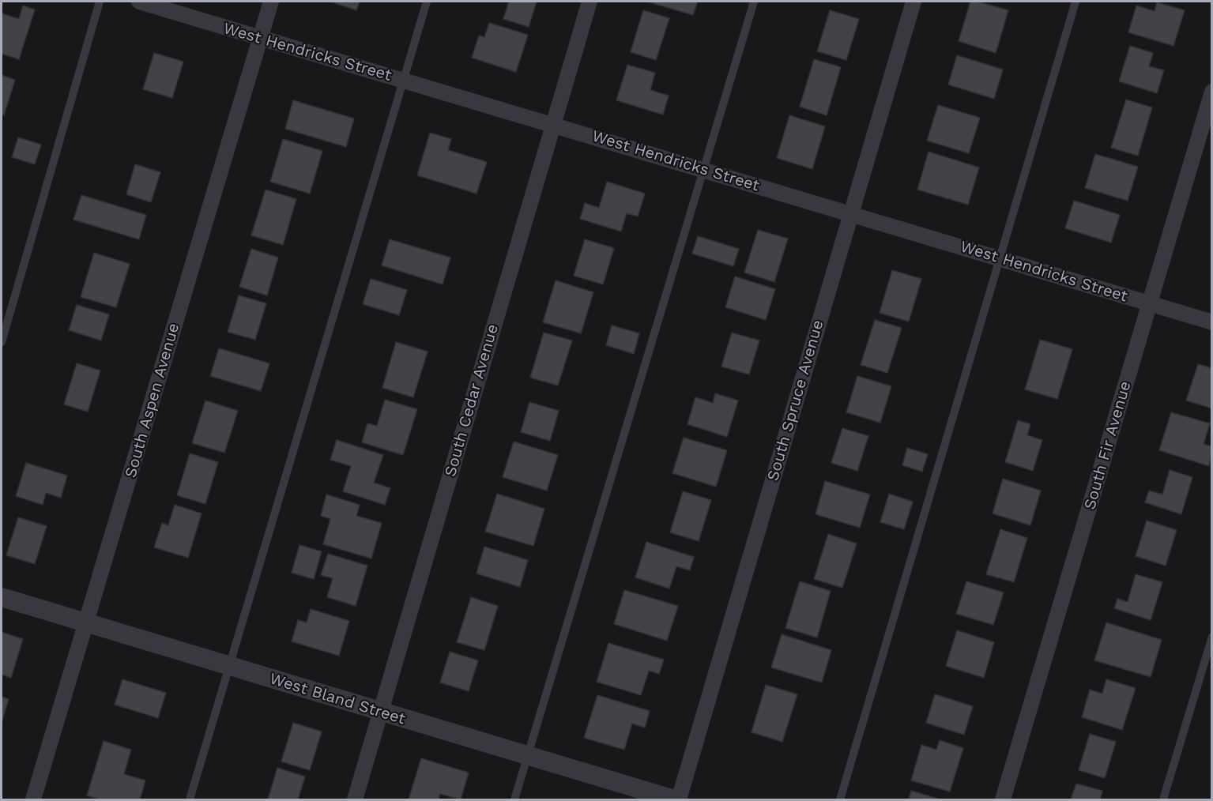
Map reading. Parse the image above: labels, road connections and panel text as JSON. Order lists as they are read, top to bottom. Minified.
{"streets":{"street":["West Hendricks Street","South Aspen Avenue","South Cedar Avenue","South Spruce Avenue","South Fir Avenue","West Bland Street"]},"crossings":[["West Hendricks Street","South Aspen Avenue"],["West Hendricks Street","South Cedar Avenue"],["West Hendricks Street","South Spruce Avenue"],["West Hendricks Street","South Fir Avenue"],["South Aspen Avenue","West Bland Street"],["South Cedar Avenue","West Bland Street"]]}
